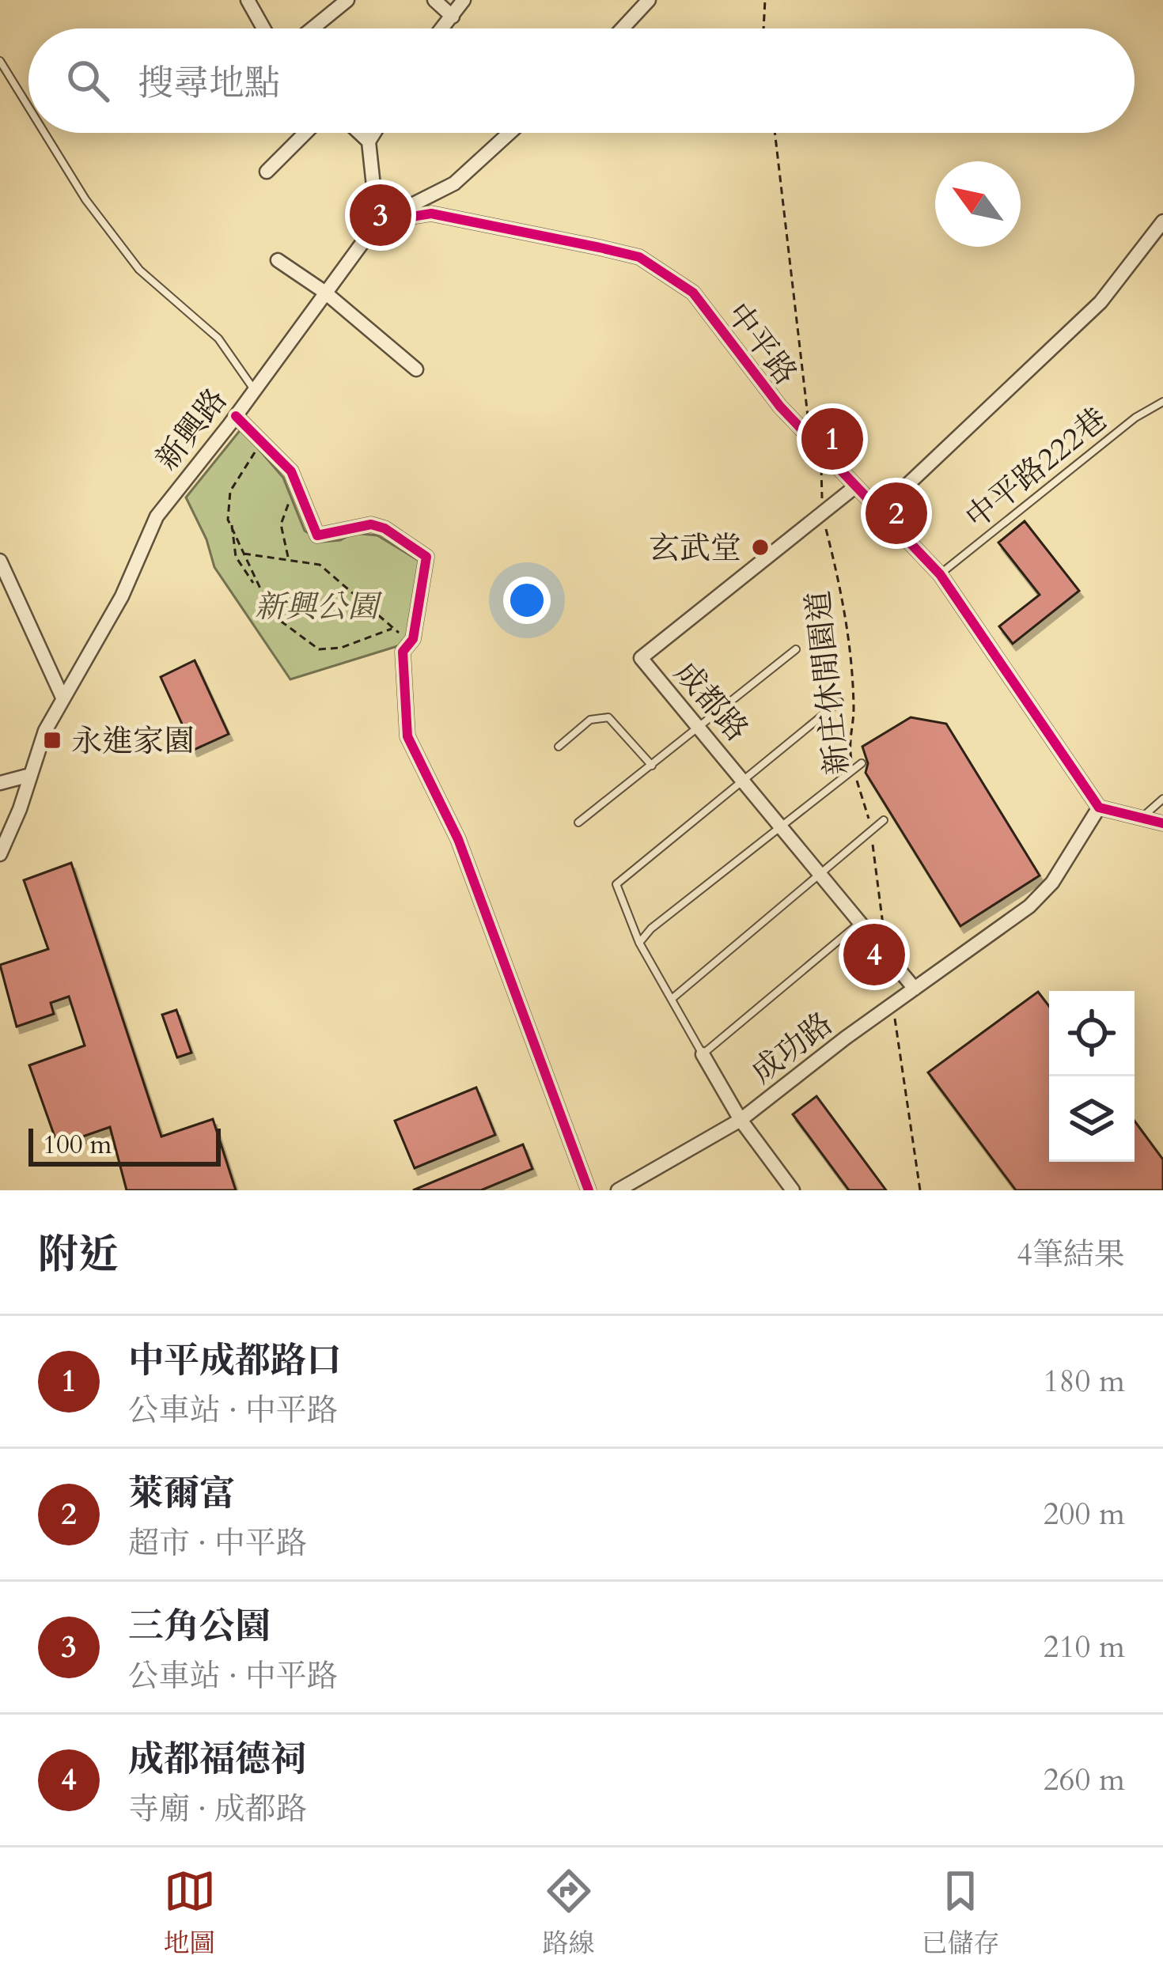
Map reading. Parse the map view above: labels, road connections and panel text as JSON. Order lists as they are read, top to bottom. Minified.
{"streets":{"street":["中平路","新興路","成都路","成功路"],"lane":["中平路222巷"],"path":["新庄休閒園道"]},"crossings":[["中平路","新興路"],["中平路","中平路222巷"],["中平路","新庄休閒園道"],["中平路","成都路"],["中平路","成功路"],["新庄休閒園道","成都路"],["成都路","成功路"]],"parks":["新興公園"],"places":{"other":["玄武堂"],"transit":["永進家園"]},"scale_bar":"100 m","north":"top left","page":{"search":"搜尋地點","pins":["3","1","2","4"],"scale":"100 m","heading":["附近","4筆結果"],"list":[{"mark":"1","name":"中平成都路口","note":"公車站 · 中平路","value":"180 m"},{"mark":"2","name":"萊爾富","note":"超市 · 中平路","value":"200 m"},{"mark":"3","name":"三角公園","note":"公車站 · 中平路","value":"210 m"},{"mark":"4","name":"成都福德祠","note":"寺廟 · 成都路","value":"260 m"}],"nav":["地圖","路線","已儲存"]}}
